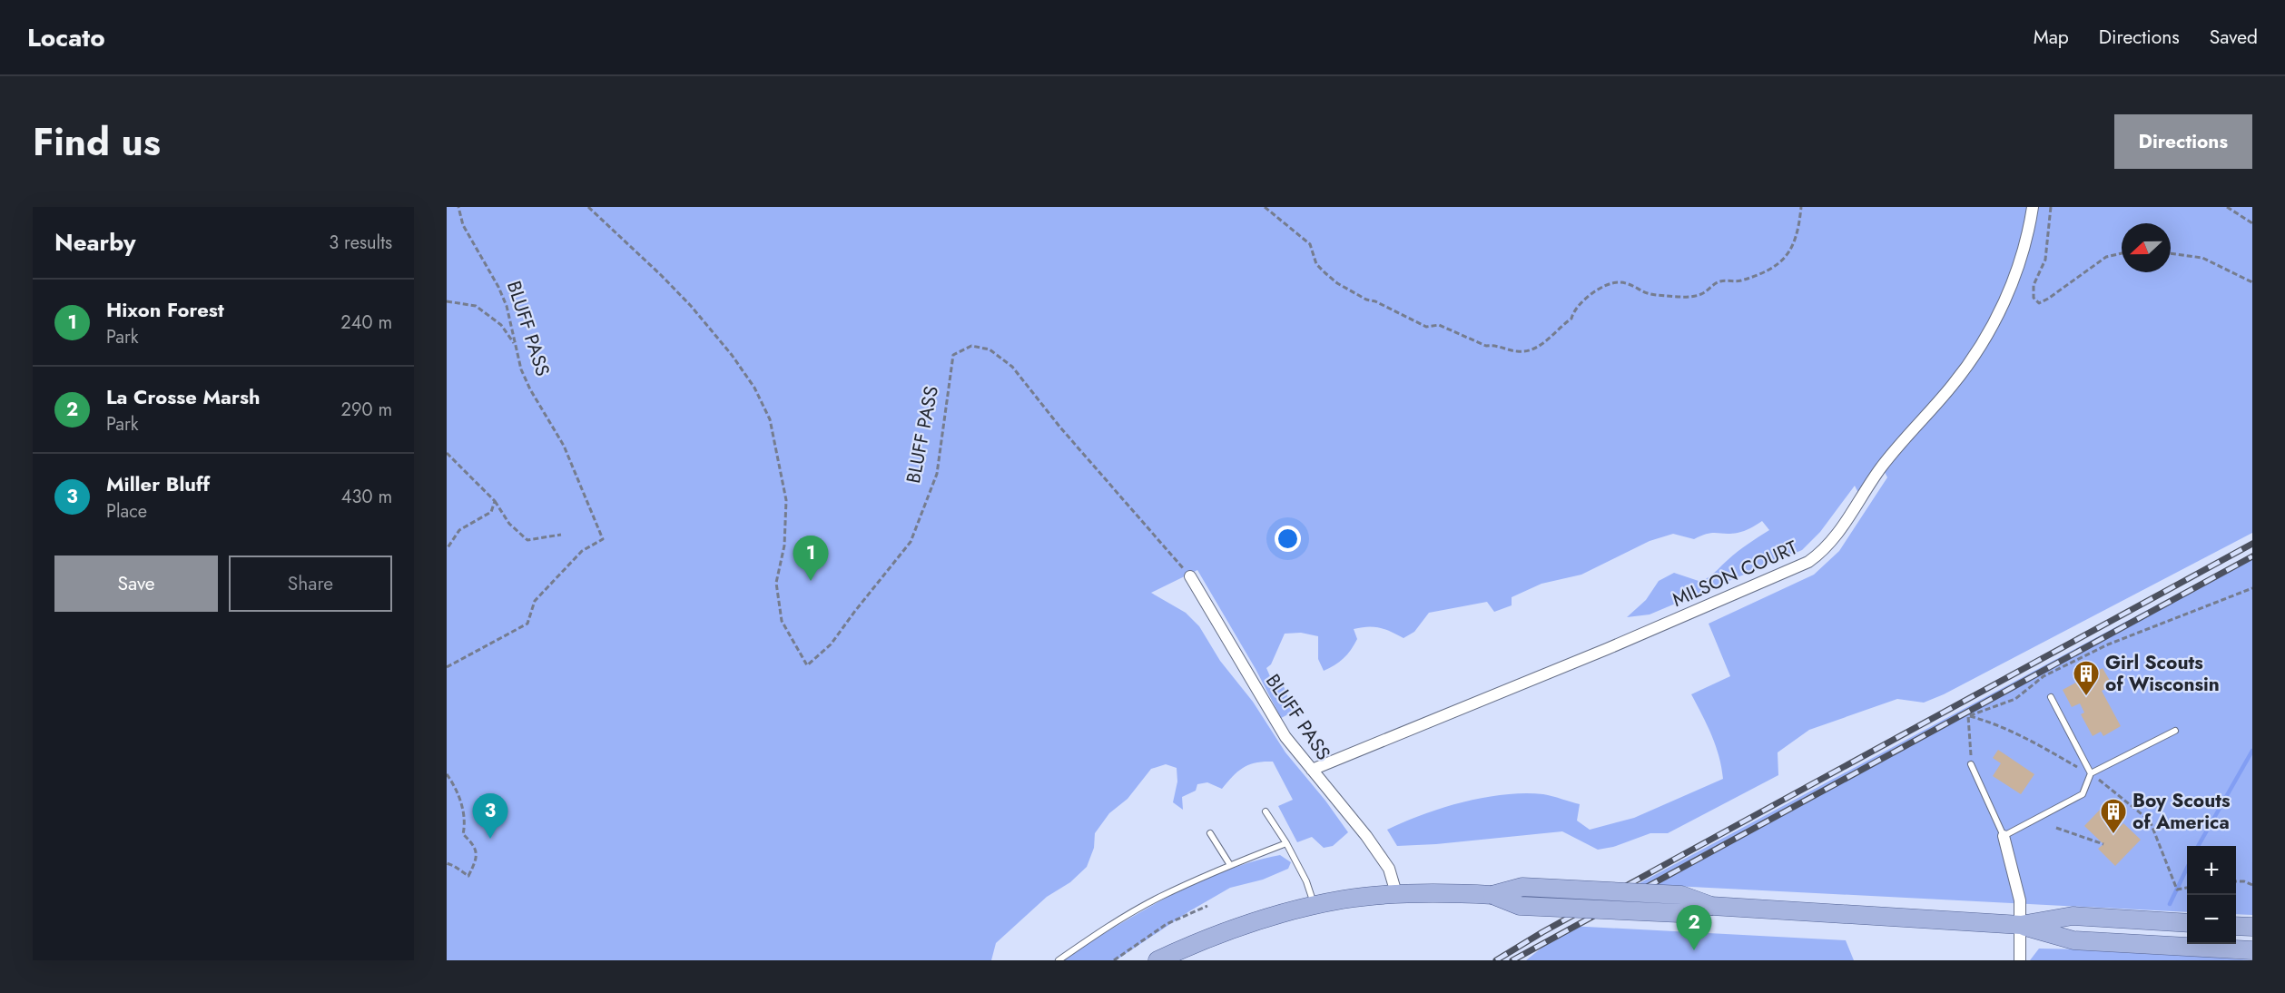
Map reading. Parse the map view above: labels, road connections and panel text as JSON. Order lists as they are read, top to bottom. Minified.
{"streets":{"street":["BLUFF PASS","MILSON COURT"]},"crossings":[["BLUFF PASS","MILSON COURT"]],"places":{"building":["Girl Scouts of Wisconsin","Boy Scouts of America"]},"north":"left","page":{"header":"Locato","nav":["Map","Directions","Saved"],"title":"Find us","buttons":["Directions",["Save","Share"]],"heading":["Nearby","3 results"],"list":[{"mark":"1","name":"Hixon Forest","note":"Park","value":"240 m"},{"mark":"2","name":"La Crosse Marsh","note":"Park","value":"290 m"},{"mark":"3","name":"Miller Bluff","note":"Place","value":"430 m"}],"pins":["1","3","2"],"map_buttons":["+","−"]}}
